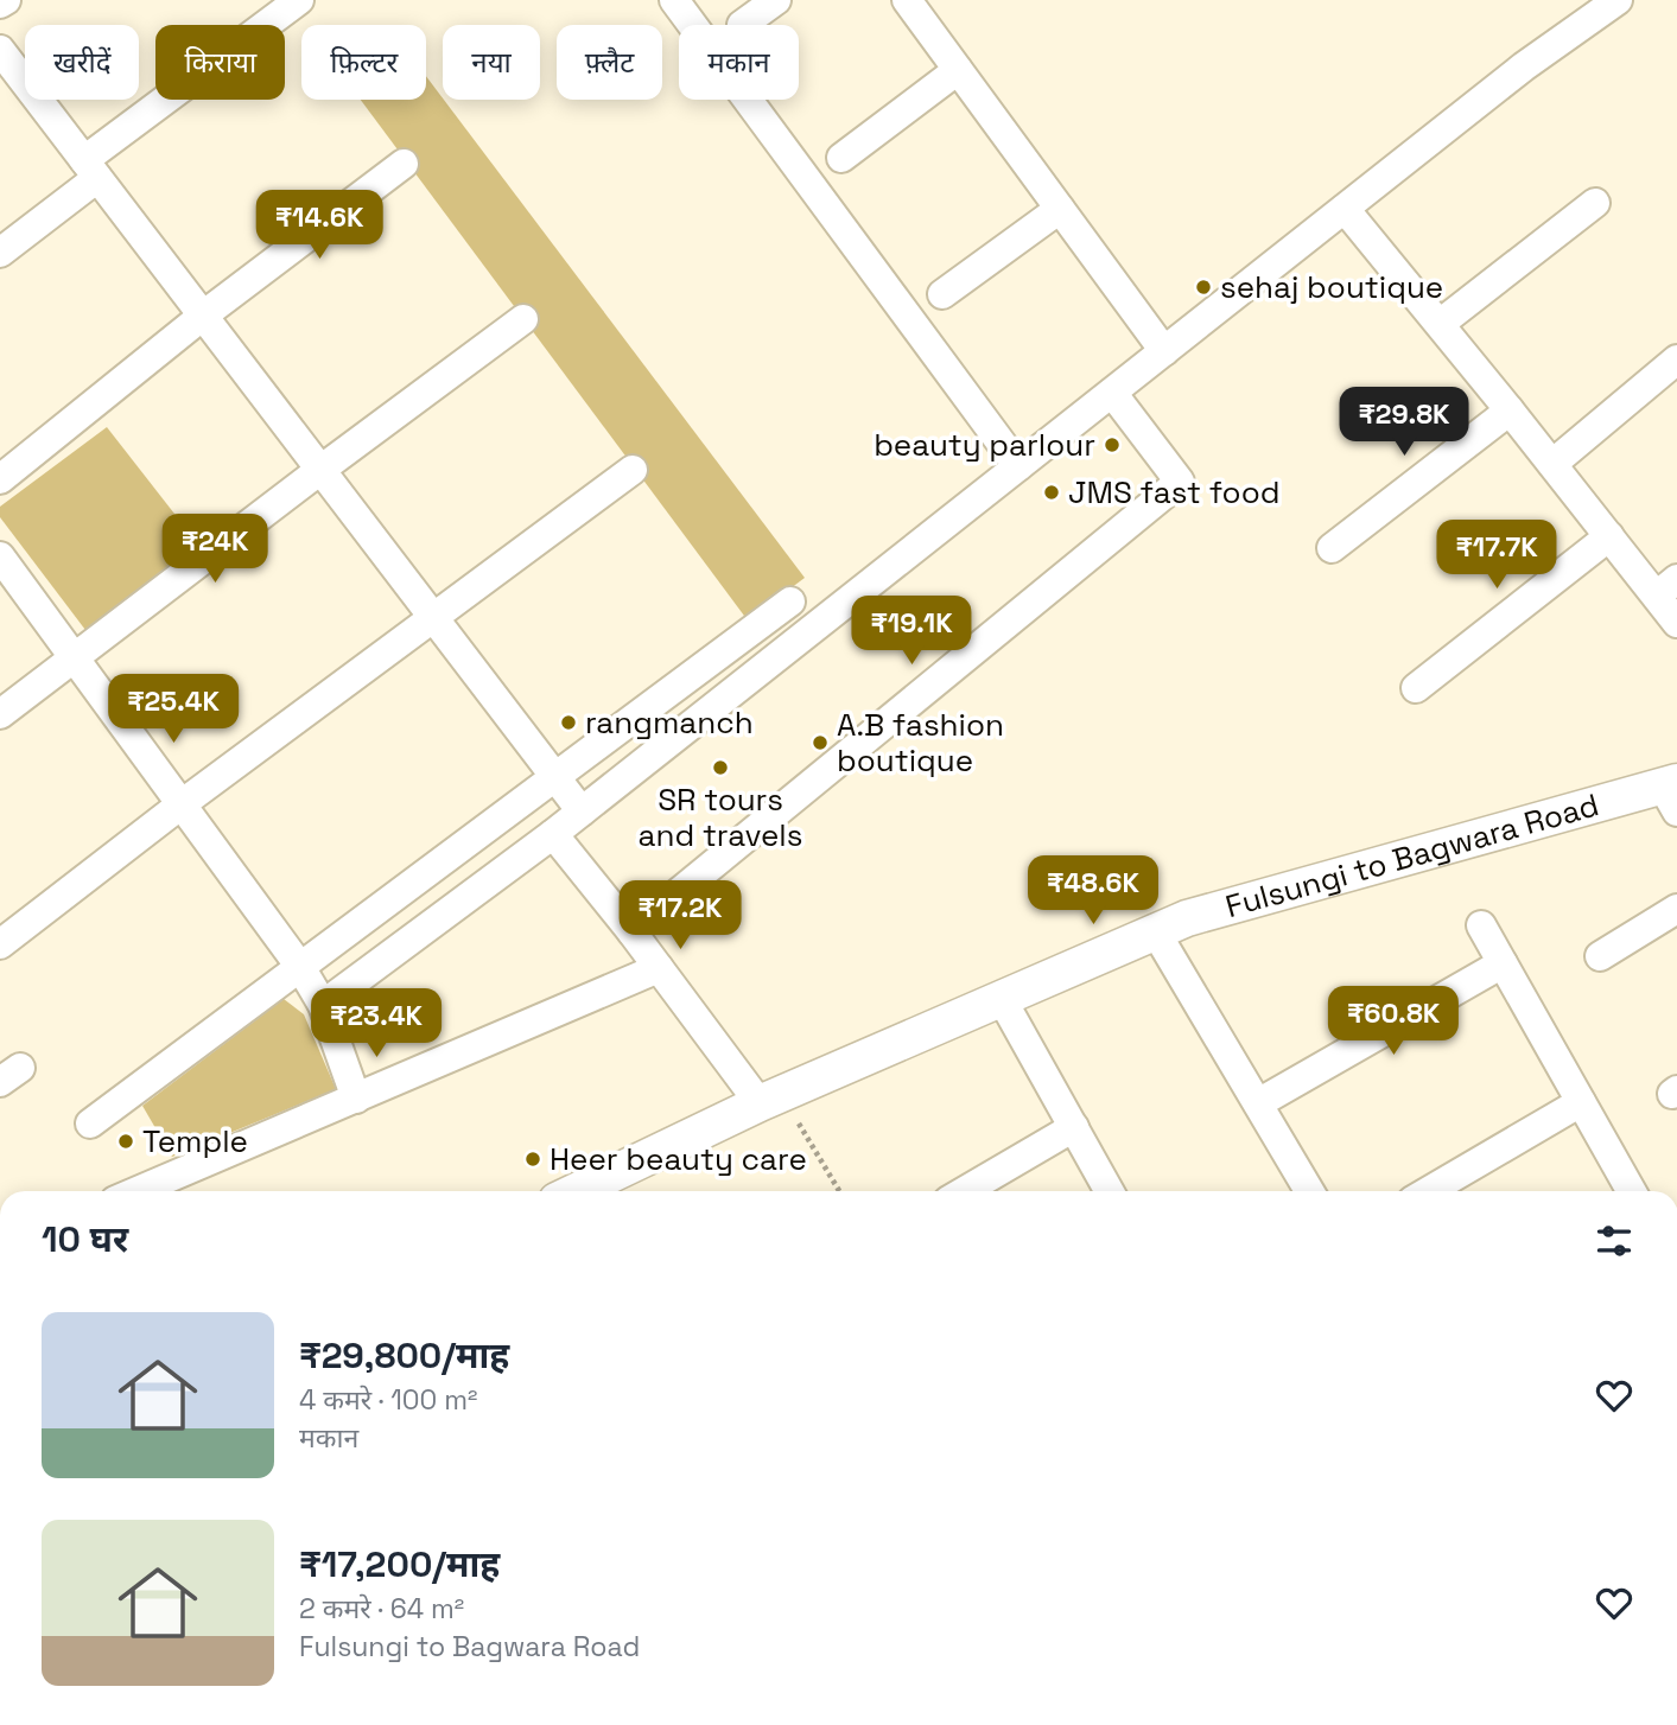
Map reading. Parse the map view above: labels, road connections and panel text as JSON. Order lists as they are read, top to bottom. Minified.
{"streets":{"street":["Fulsungi to Bagwara Road"]},"places":["sehaj boutique","beauty parlour","JMS fast food","rangmanch","A.B fashion boutique","SR tours and travels","Temple","Heer beauty care"],"page":{"chip":["खरीदें","किराया","फ़िल्टर","नया","फ़्लैट","मकान"],"price":["₹14.6K","₹29.8K","₹24K","₹17.7K","₹19.1K","₹25.4K","₹48.6K","₹17.2K","₹60.8K","₹23.4K"],"heading":"10 घर","list":[{"name":"₹29,800/माह","note":"4 कमरे · 100 m² · मकान"},{"name":"₹17,200/माह","note":"2 कमरे · 64 m² · Fulsungi to Bagwara Road"}]}}
